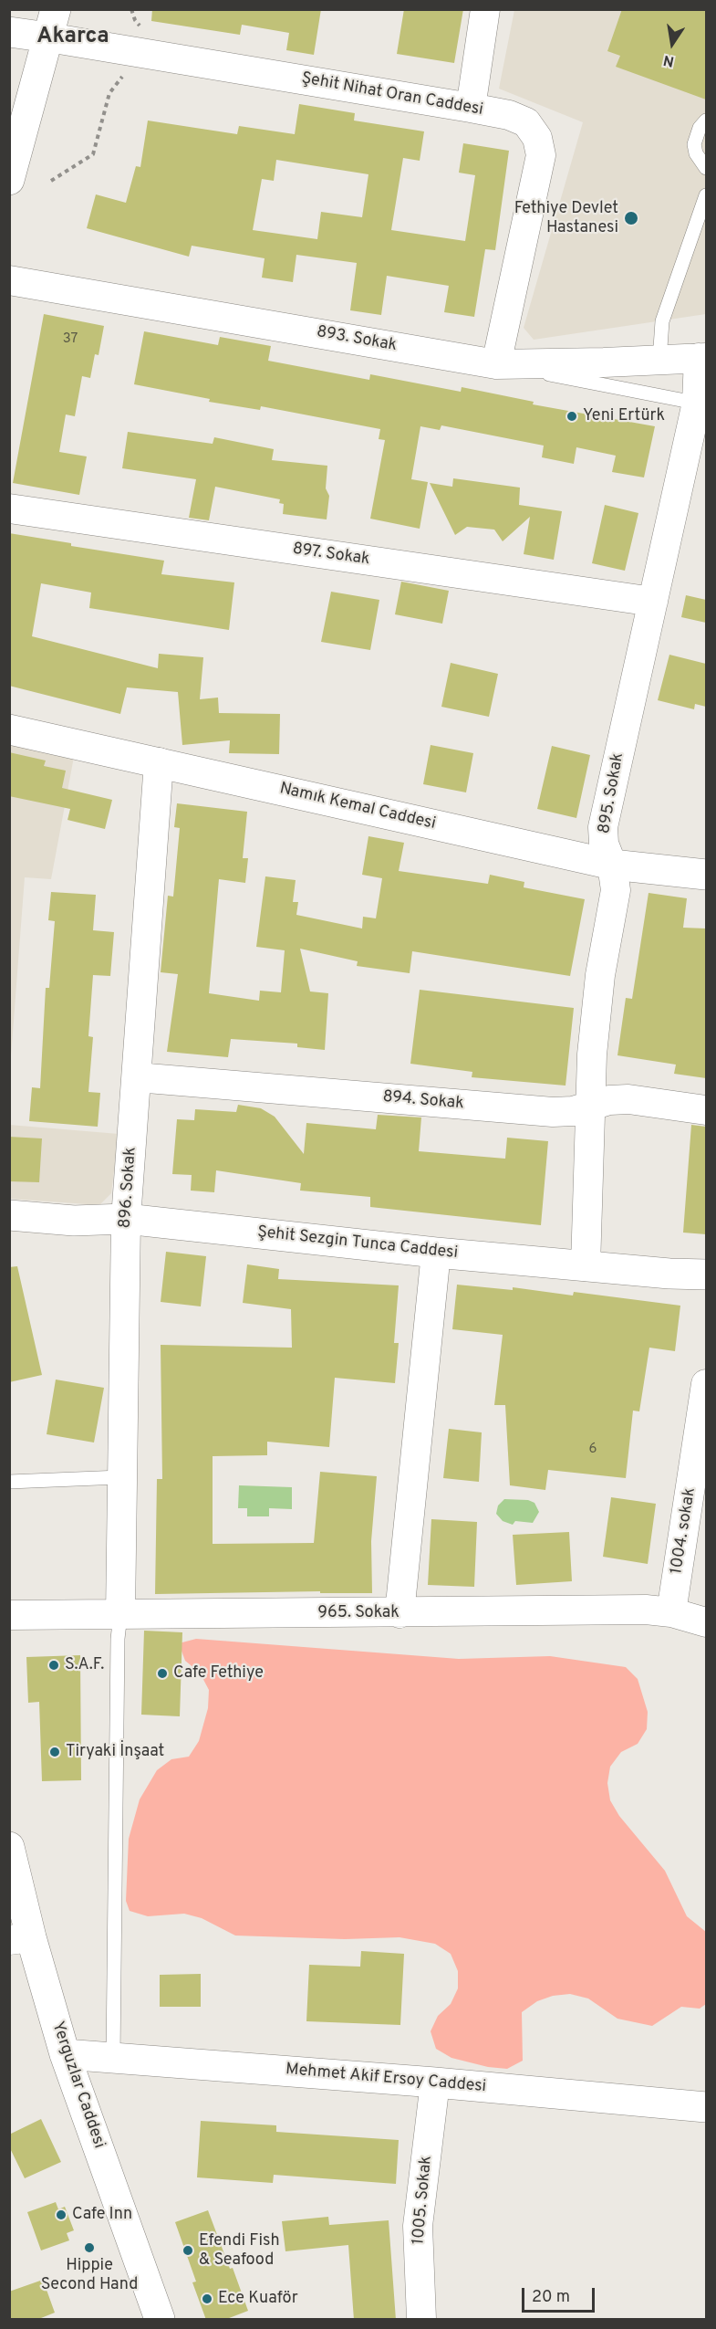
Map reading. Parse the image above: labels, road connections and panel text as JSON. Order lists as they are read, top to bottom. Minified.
{"streets":{"street":["Şehit Nihat Oran Caddesi","893. Sokak","897. Sokak","895. Sokak","Namık Kemal Caddesi","894. Sokak","896. Sokak","Şehit Sezgin Tunca Caddesi","1004. sokak","965. Sokak","Mehmet Akif Ersoy Caddesi","Yerguzlar Caddesi","1005. Sokak"]},"crossings":[["Şehit Nihat Oran Caddesi","893. Sokak"],["893. Sokak","895. Sokak"],["897. Sokak","895. Sokak"],["895. Sokak","Namık Kemal Caddesi"],["895. Sokak","894. Sokak"],["895. Sokak","Şehit Sezgin Tunca Caddesi"],["Namık Kemal Caddesi","896. Sokak"],["894. Sokak","896. Sokak"],["896. Sokak","Şehit Sezgin Tunca Caddesi"],["896. Sokak","965. Sokak"],["1004. sokak","965. Sokak"],["Mehmet Akif Ersoy Caddesi","Yerguzlar Caddesi"],["Mehmet Akif Ersoy Caddesi","1005. Sokak"]],"districts":["Akarca"],"places":["Fethiye Devlet Hastanesi","Yeni Ertürk","S.A.F.","Cafe Fethiye","Tiryaki İnşaat","Cafe Inn","Hippie Second Hand","Efendi Fish & Seafood","Ece Kuaför"],"house_numbers":["37","6"],"scale_bar":"20 m","north":"bottom"}
